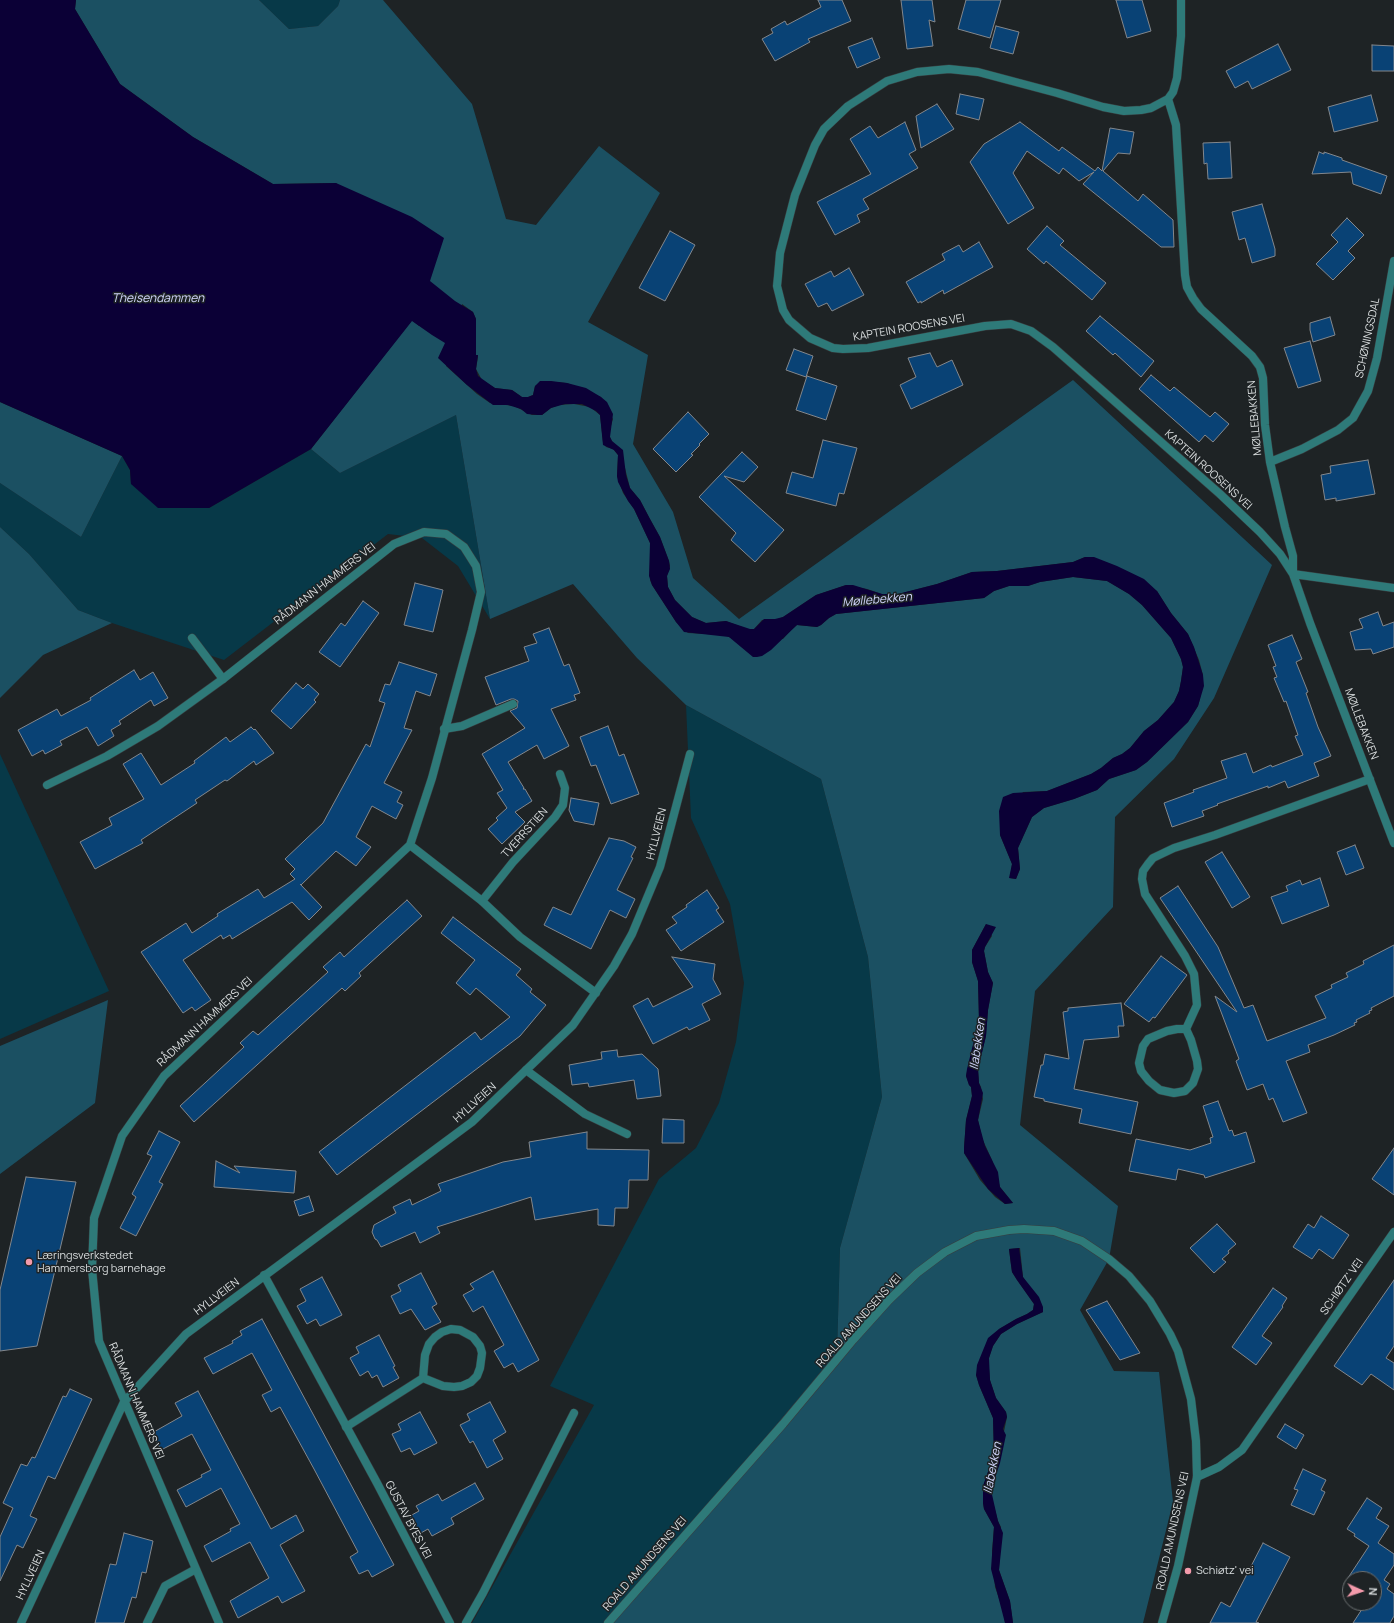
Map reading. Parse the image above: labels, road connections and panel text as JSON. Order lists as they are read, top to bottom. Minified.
{"streets":{"street":["KAPTEIN ROOSENS VEI","SCHØNINGSDAL","MØLLEBAKKEN","RÅDMANN HAMMERS VEI","TVERRSTIEN","HYLLVEIEN","SCHIØTZ' VEI","ROALD AMUNDSENS VEI","GUSTAV BYES VEI"]},"crossings":[["KAPTEIN ROOSENS VEI","MØLLEBAKKEN"],["SCHØNINGSDAL","MØLLEBAKKEN"],["RÅDMANN HAMMERS VEI","HYLLVEIEN"],["HYLLVEIEN","GUSTAV BYES VEI"],["SCHIØTZ' VEI","ROALD AMUNDSENS VEI"]],"water":["Theisendammen","Møllebekken","Ilabekken"],"places":["Læringsverkstedet Hammersborg barnehage","Schiøtz' vei"],"north":"right"}
